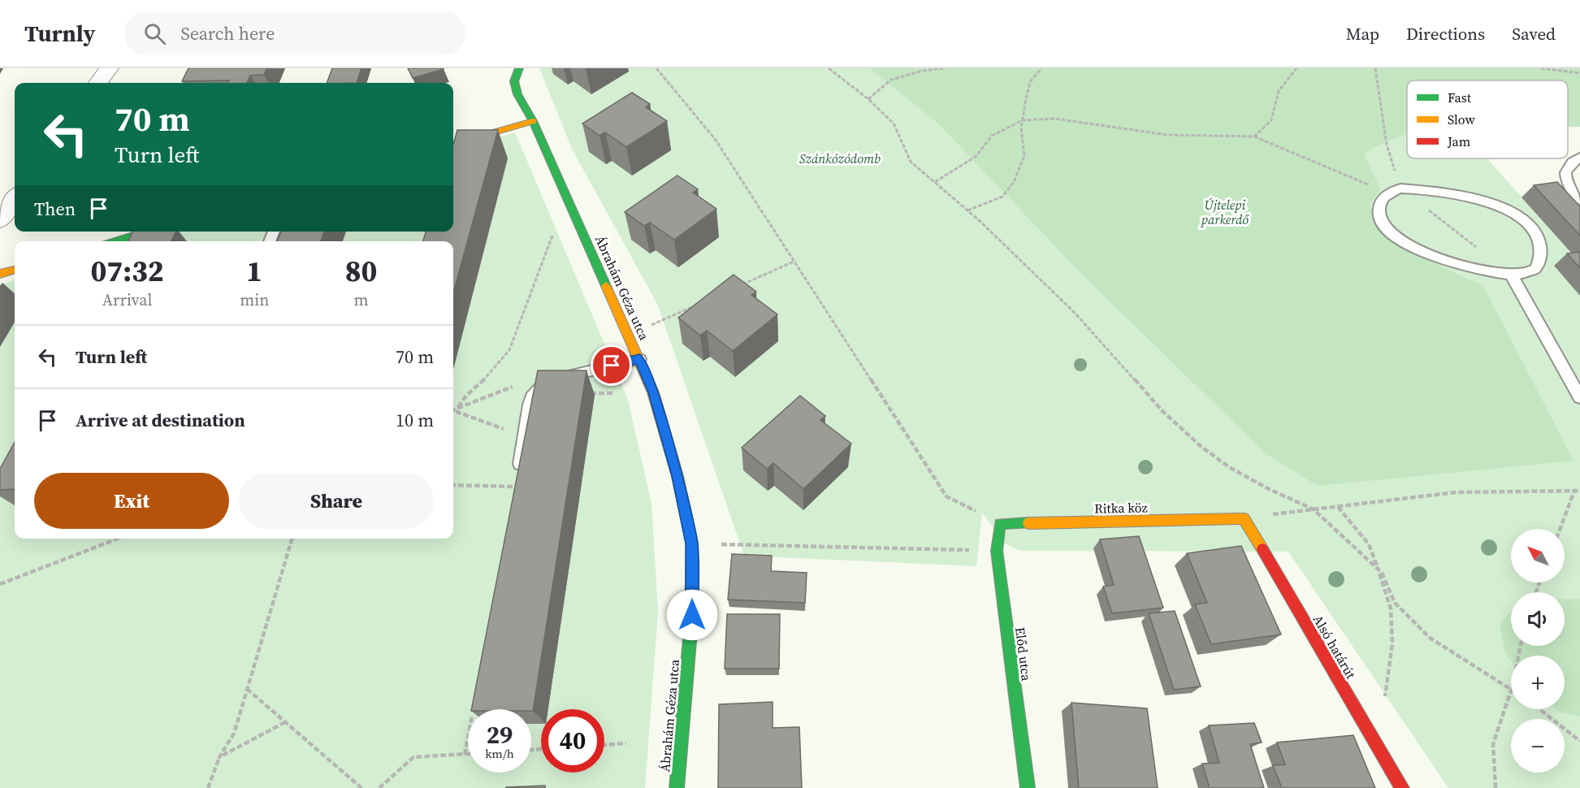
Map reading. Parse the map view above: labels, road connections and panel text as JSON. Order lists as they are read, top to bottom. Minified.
{"streets":{"street":["Ábrahám Géza utca","Ritka köz","Alsó határút","Előd utca"]},"crossings":[["Ritka köz","Alsó határút"],["Ritka köz","Előd utca"]],"parks":["Szánkózódomb","Újtelepi parkerdő"],"legend":["Fast","Slow","Jam"],"north":"top left","page":{"header":"Turnly","search":"Search here","nav":["Map","Directions","Saved"],"turn":["70 m","Turn left"],"then":"Then","eta":["07:32","Arrival","1","min","80","m"],"list":[{"name":"Turn left","value":"70 m"},{"name":"Arrive at destination","value":"10 m"}],"buttons":["Exit","Share"],"map_buttons":["+","−"],"speed":"29 km/h","limit":"40"}}
